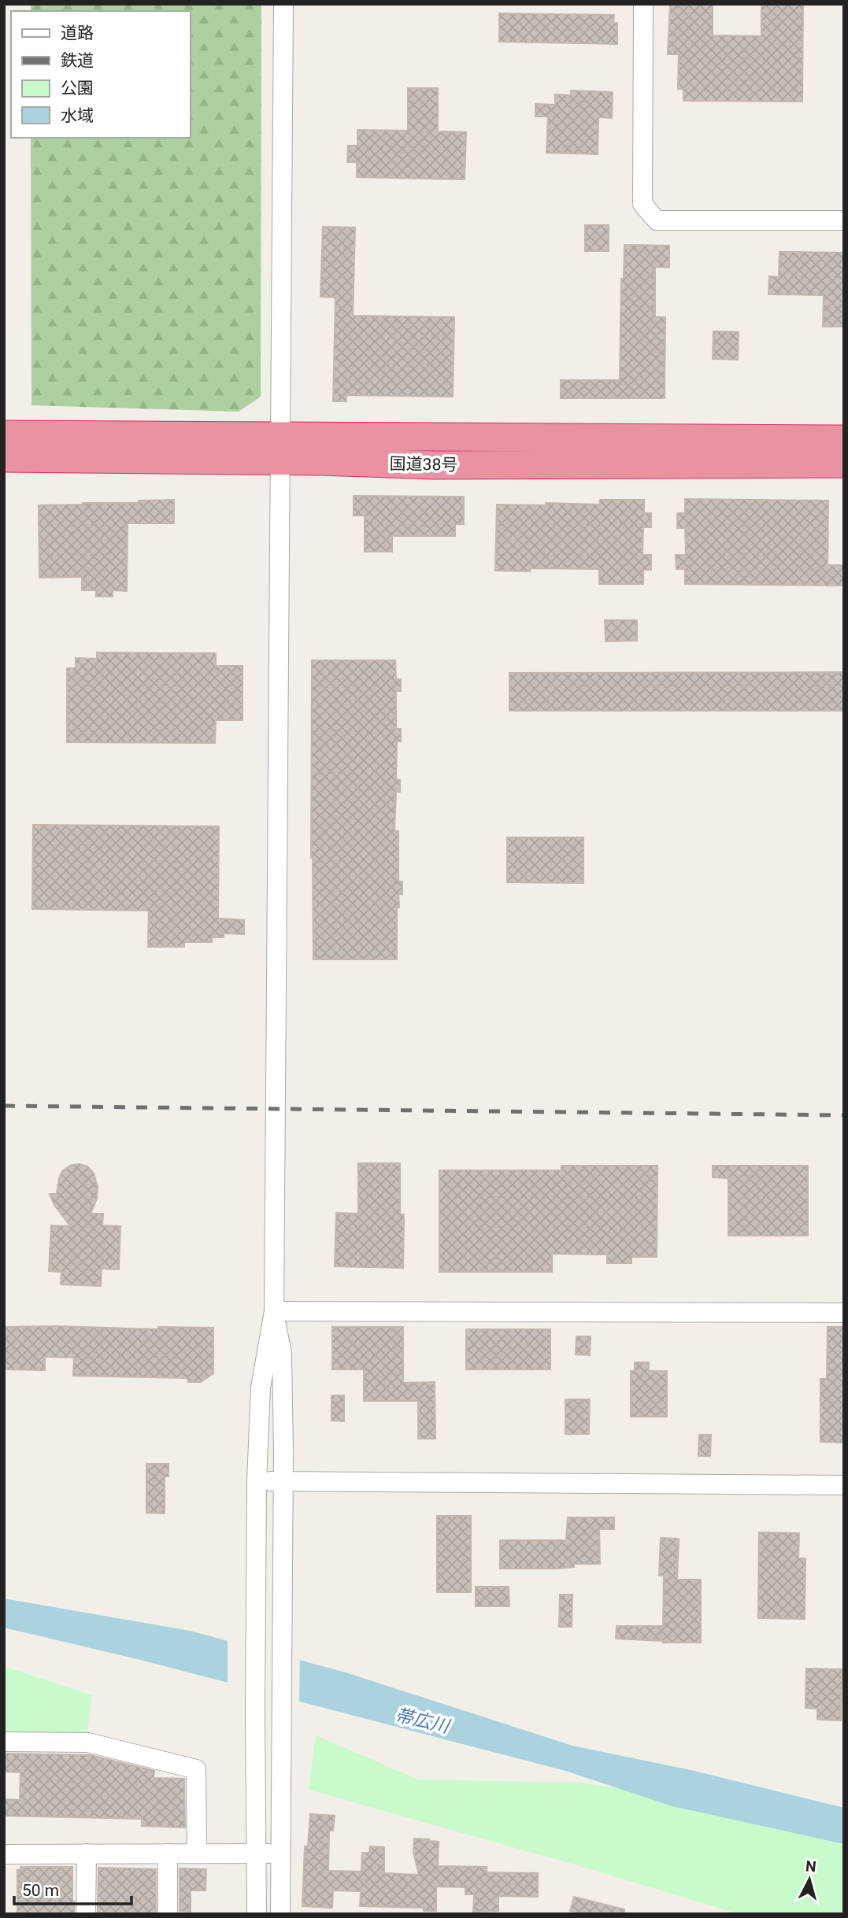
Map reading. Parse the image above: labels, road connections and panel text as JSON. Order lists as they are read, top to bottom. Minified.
{"streets":{"highway":["国道38号"]},"water":["帯広川"],"legend":["道路","鉄道","公園","水域"],"scale_bar":"50 m","north":"top"}
